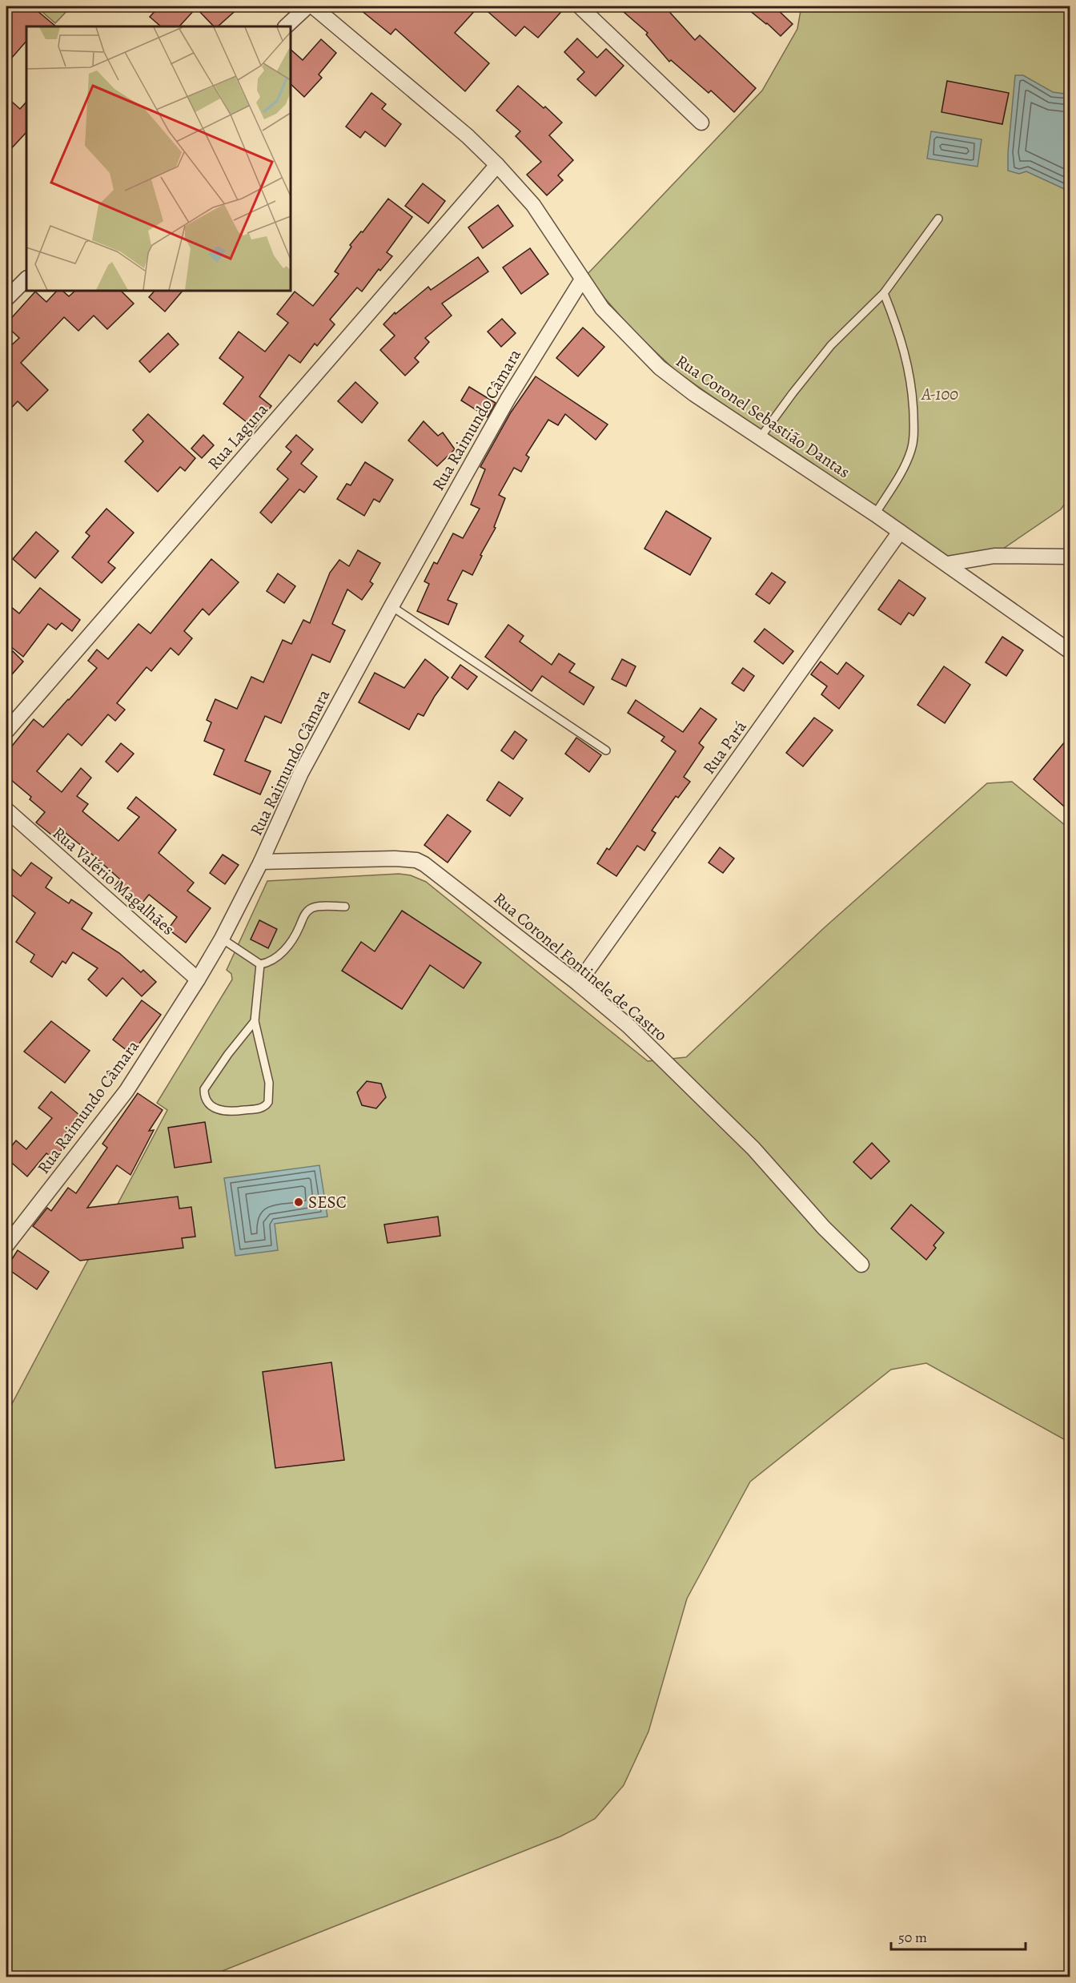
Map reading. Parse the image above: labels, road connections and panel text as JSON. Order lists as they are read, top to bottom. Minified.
{"streets":{"street":["Rua Coronel Sebastião Dantas","Rua Raimundo Câmara","Rua Laguna","Rua Pará","Rua Valério Magalhães","Rua Coronel Fontinele de Castro"]},"crossings":[["Rua Coronel Sebastião Dantas","Rua Raimundo Câmara"],["Rua Coronel Sebastião Dantas","Rua Laguna"],["Rua Coronel Sebastião Dantas","Rua Pará"],["Rua Raimundo Câmara","Rua Valério Magalhães"],["Rua Raimundo Câmara","Rua Coronel Fontinele de Castro"],["Rua Pará","Rua Coronel Fontinele de Castro"]],"parks":["A-100"],"places":["SESC"],"scale_bar":"50 m"}
